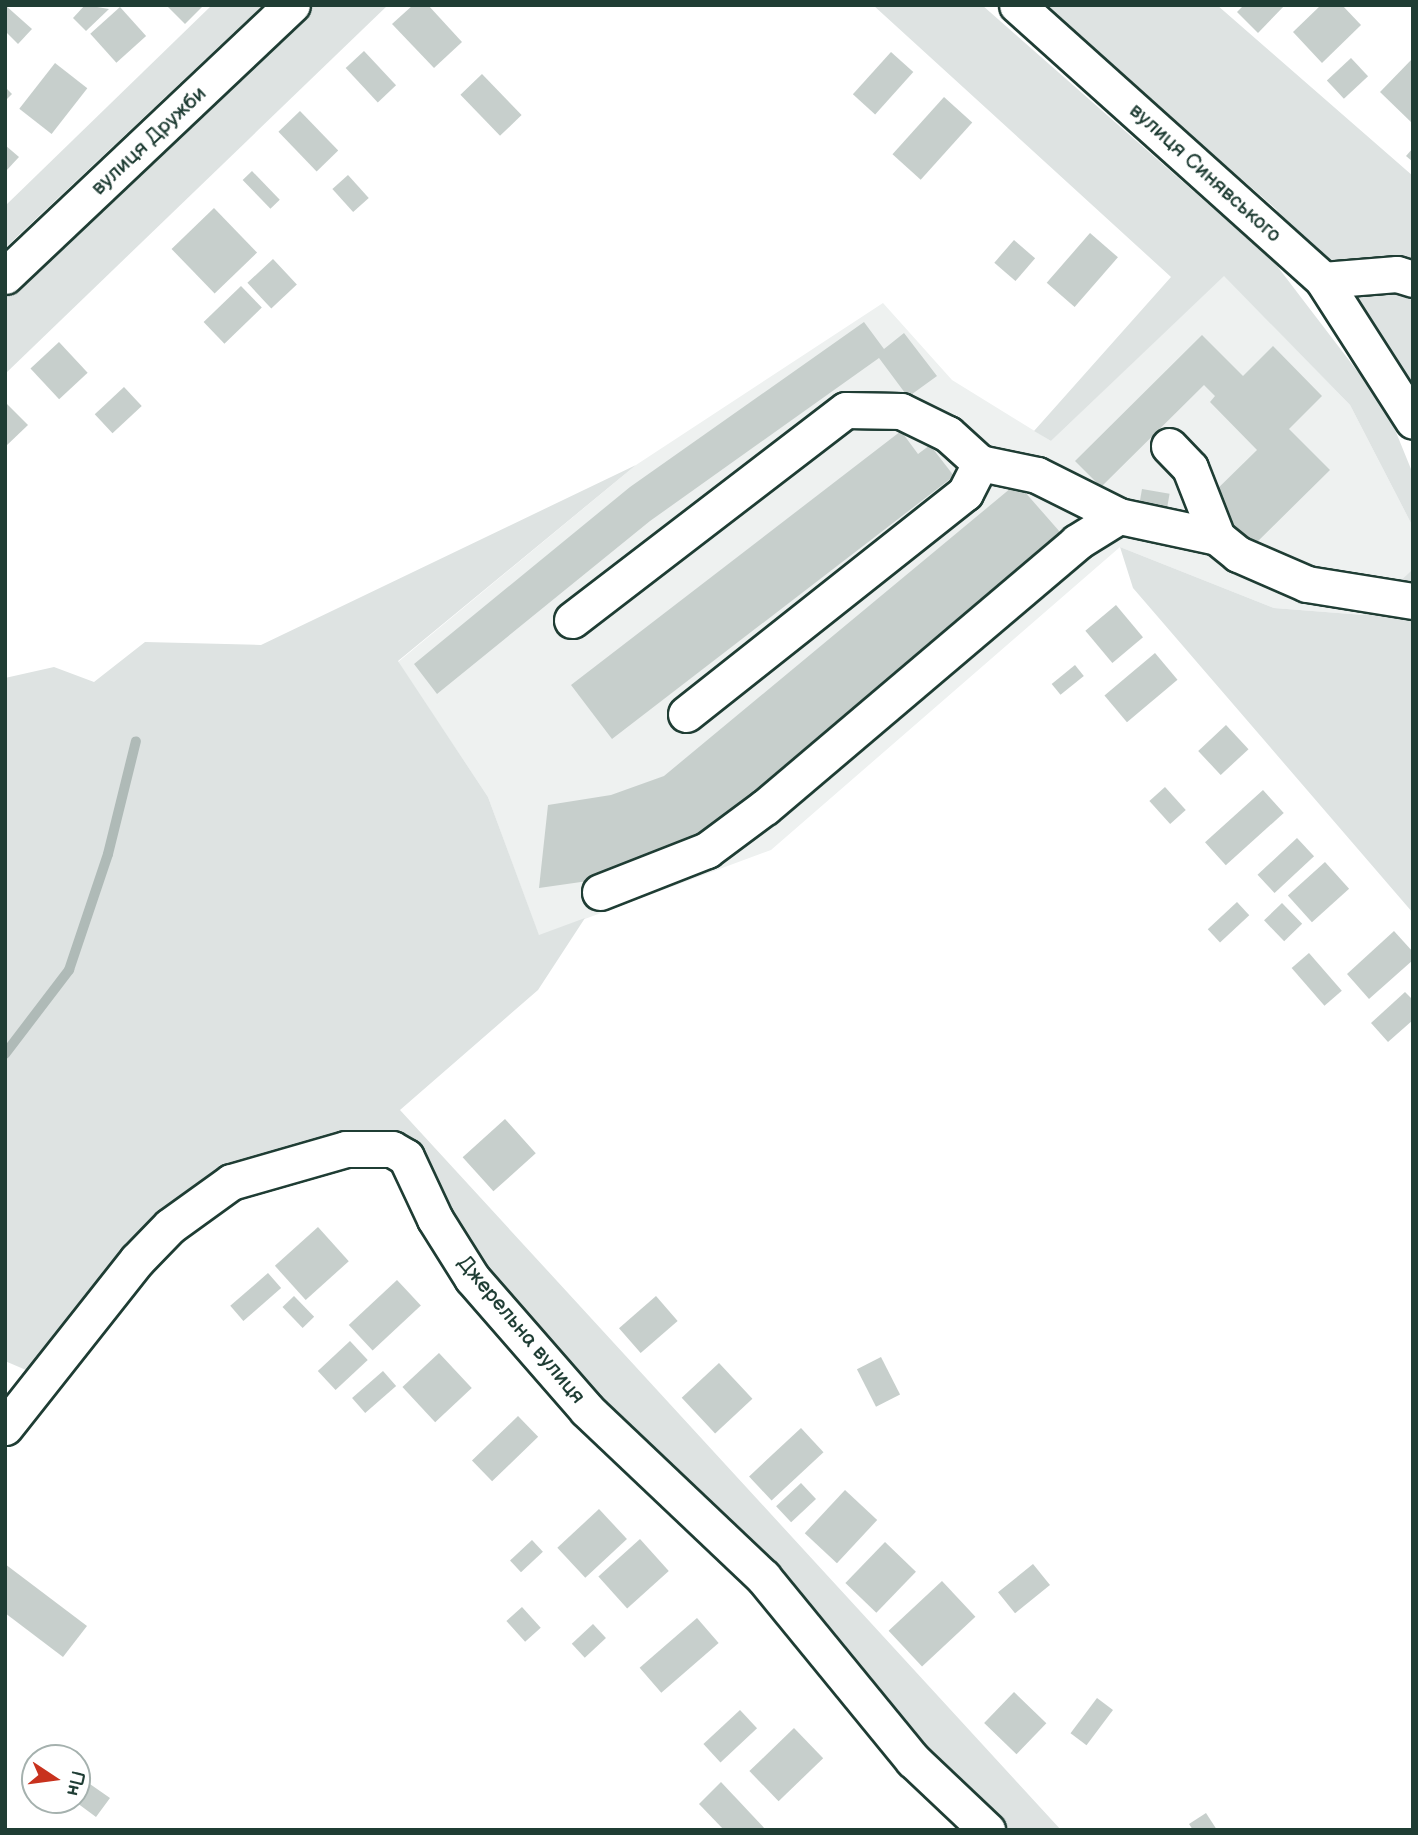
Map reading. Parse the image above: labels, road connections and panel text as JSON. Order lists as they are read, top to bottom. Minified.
{"streets":{"street":["вулиця Дружби","вулиця Синявського","Джерельна вулиця"]},"north":"right"}
